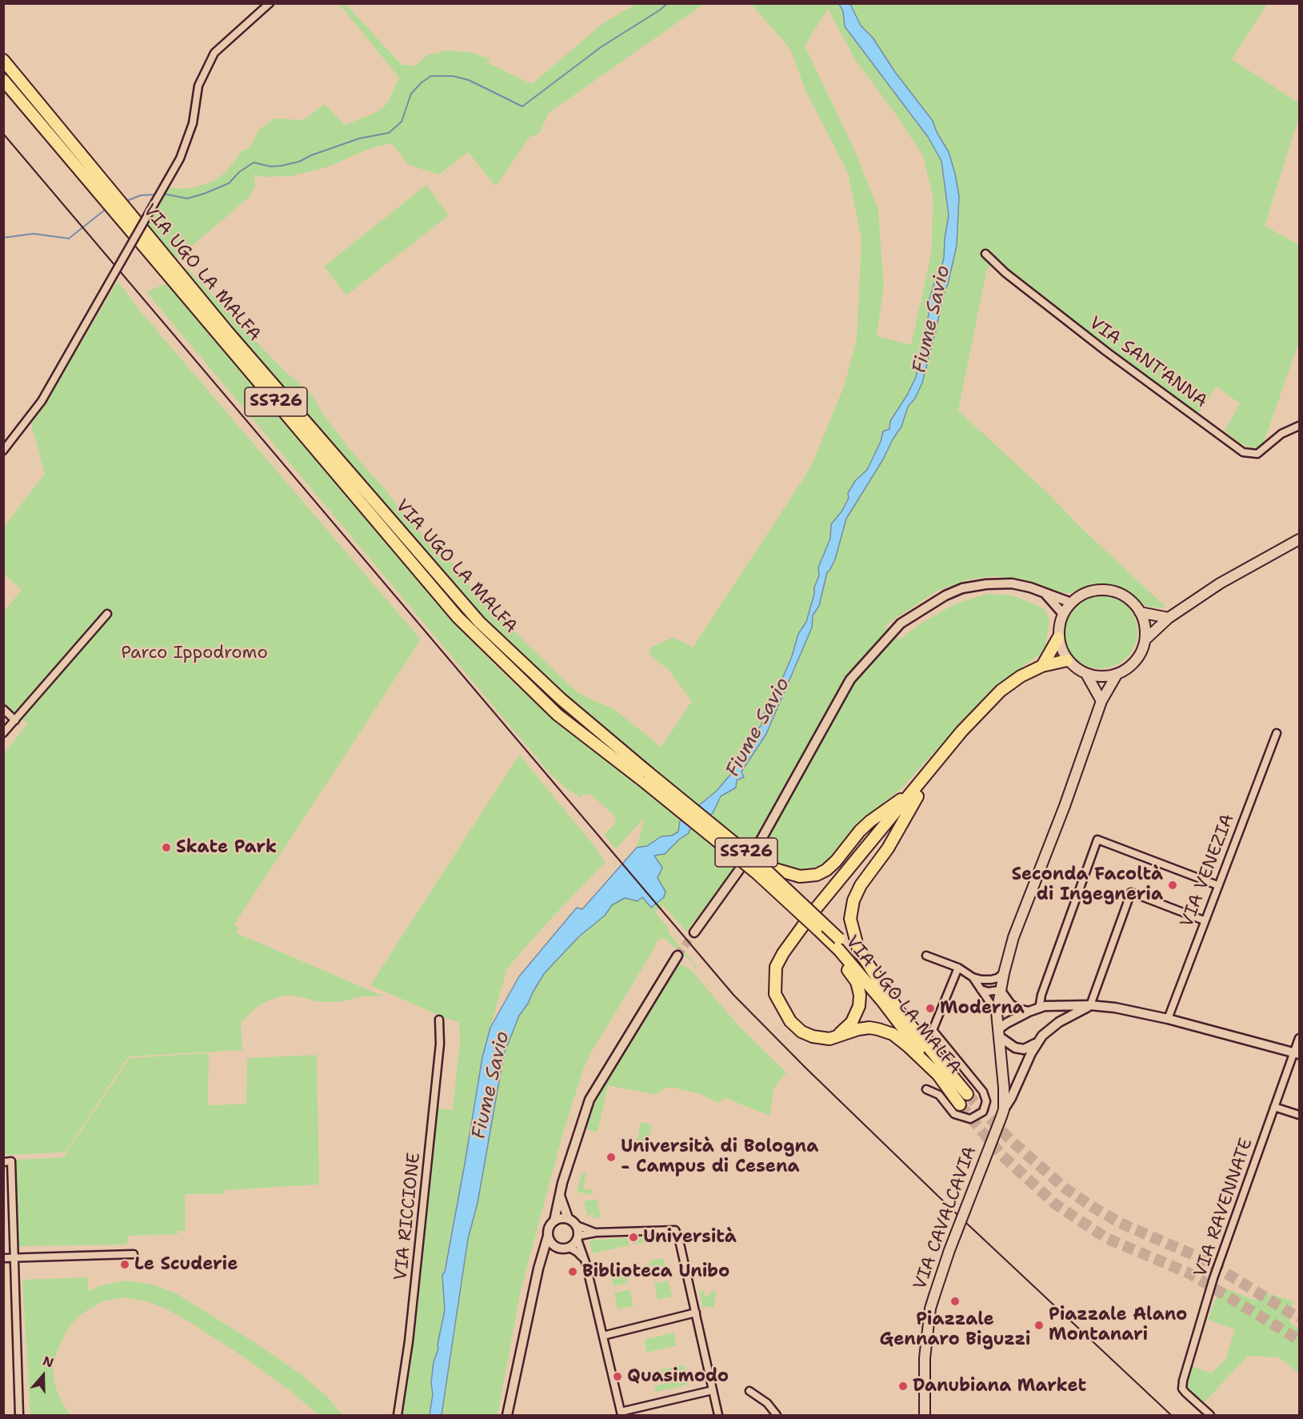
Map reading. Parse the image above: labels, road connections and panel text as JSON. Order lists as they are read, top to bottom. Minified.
{"streets":{"highway":["VIA UGO LA MALFA","SS726"],"main road":["VIA CAVALCAVIA"],"street":["VIA SANT'ANNA","VIA VENEZIA","VIA RAVENNATE","VIA RICCIONE"]},"water":["Fiume Savio"],"parks":["Parco Ippodromo"],"places":["Skate Park","Seconda Facoltà di Ingegneria","Moderna","Università di Bologna - Campus di Cesena","Università","Le Scuderie","Biblioteca Unibo","Piazzale Gennaro Biguzzi","Piazzale Alano Montanari","Quasimodo","Danubiana Market"],"north":"top"}
